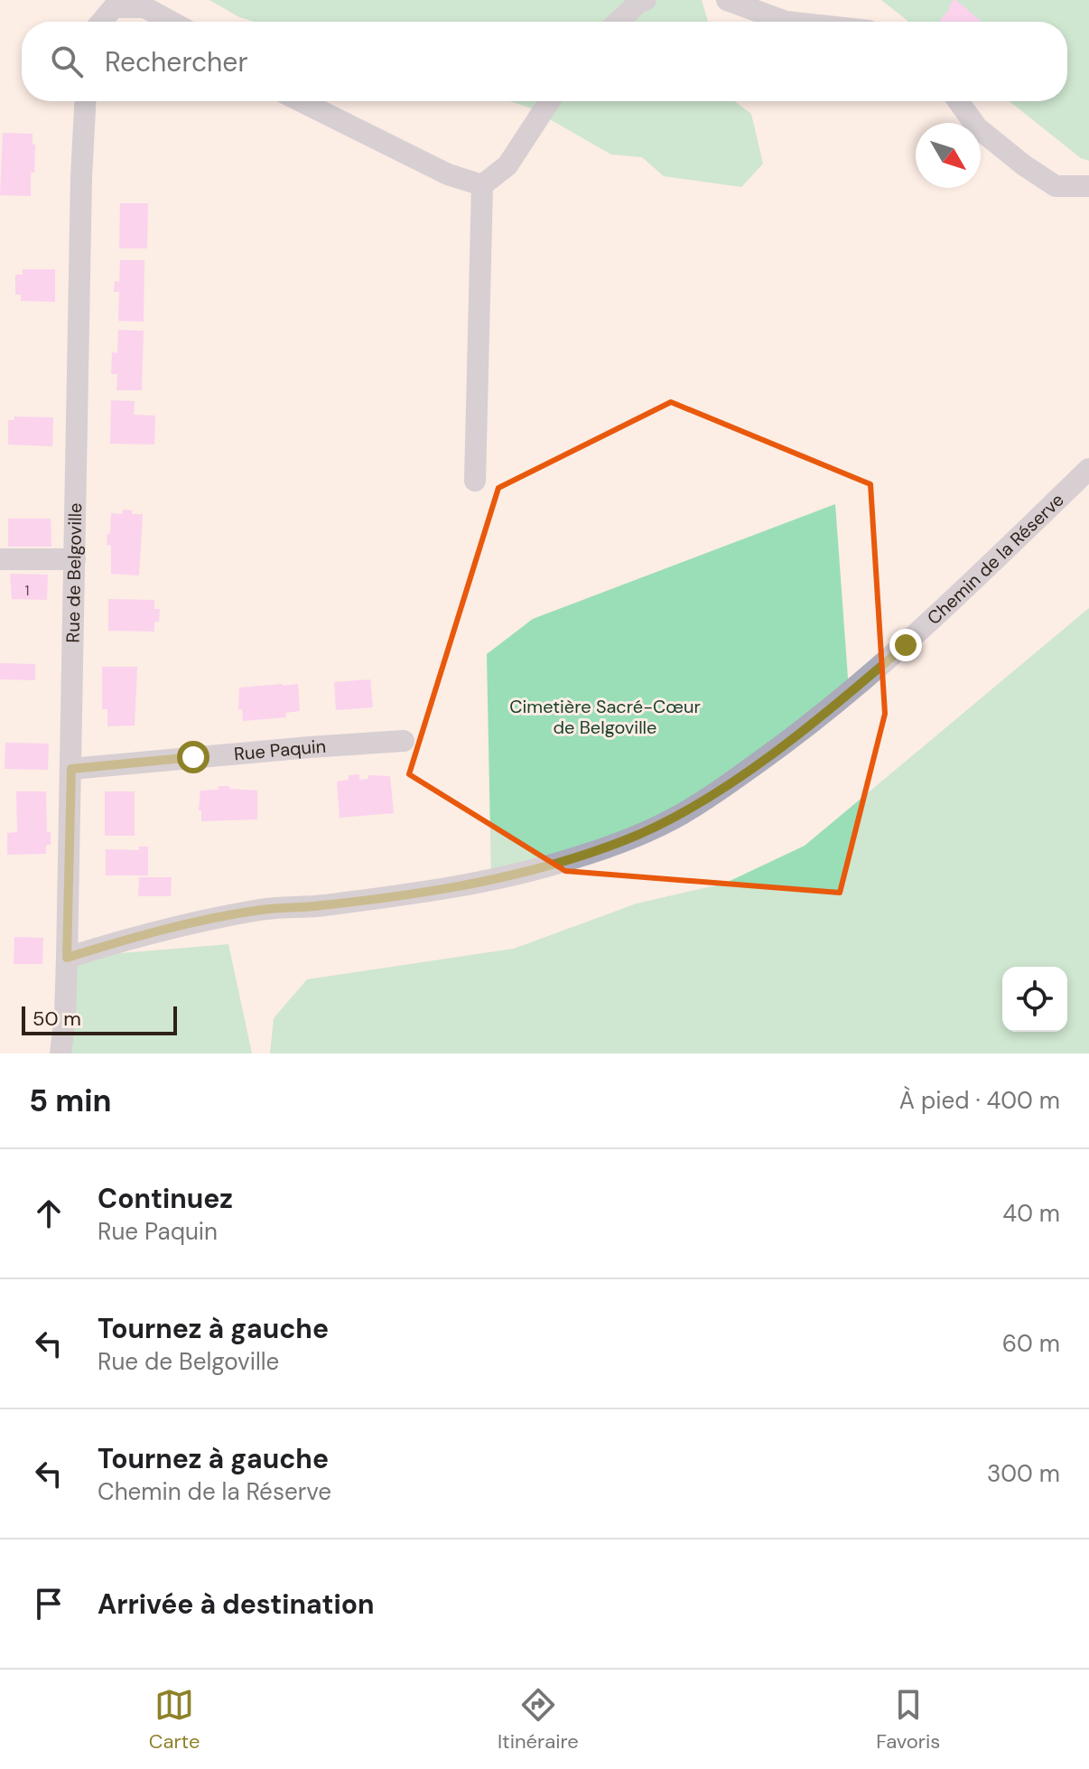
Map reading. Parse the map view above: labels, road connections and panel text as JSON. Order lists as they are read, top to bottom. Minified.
{"streets":{"street":["Chemin de la Réserve","Rue de Belgoville","Rue Paquin"]},"crossings":[["Chemin de la Réserve","Rue de Belgoville"],["Rue de Belgoville","Rue Paquin"]],"parks":["Cimetière Sacré-Cœur de Belgoville"],"house_numbers":["1"],"scale_bar":"50 m","north":"bottom right","page":{"search":"Rechercher","scale":"50 m","heading":["5 min","À pied · 400 m"],"list":[["Continuez","Rue Paquin","40 m"],["Tournez à gauche","Rue de Belgoville","60 m"],["Tournez à gauche","Chemin de la Réserve","300 m"],"Arrivée à destination"],"nav":["Carte","Itinéraire","Favoris"]}}
